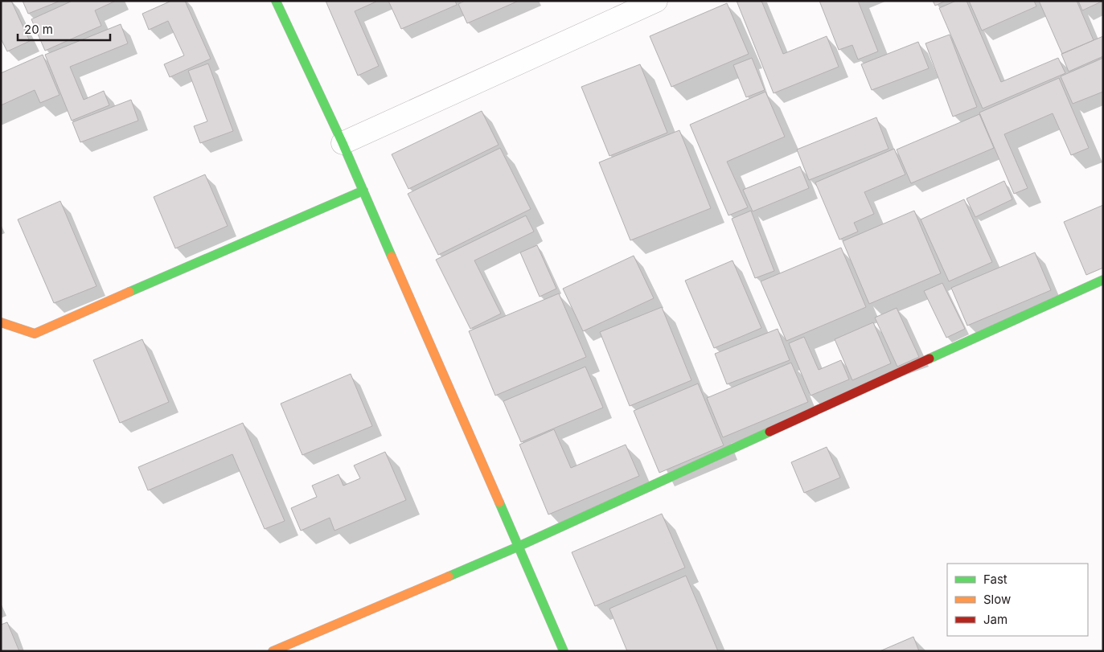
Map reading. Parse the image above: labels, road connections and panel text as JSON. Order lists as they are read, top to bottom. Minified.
{"legend":["Fast","Slow","Jam"],"scale_bar":"20 m"}
